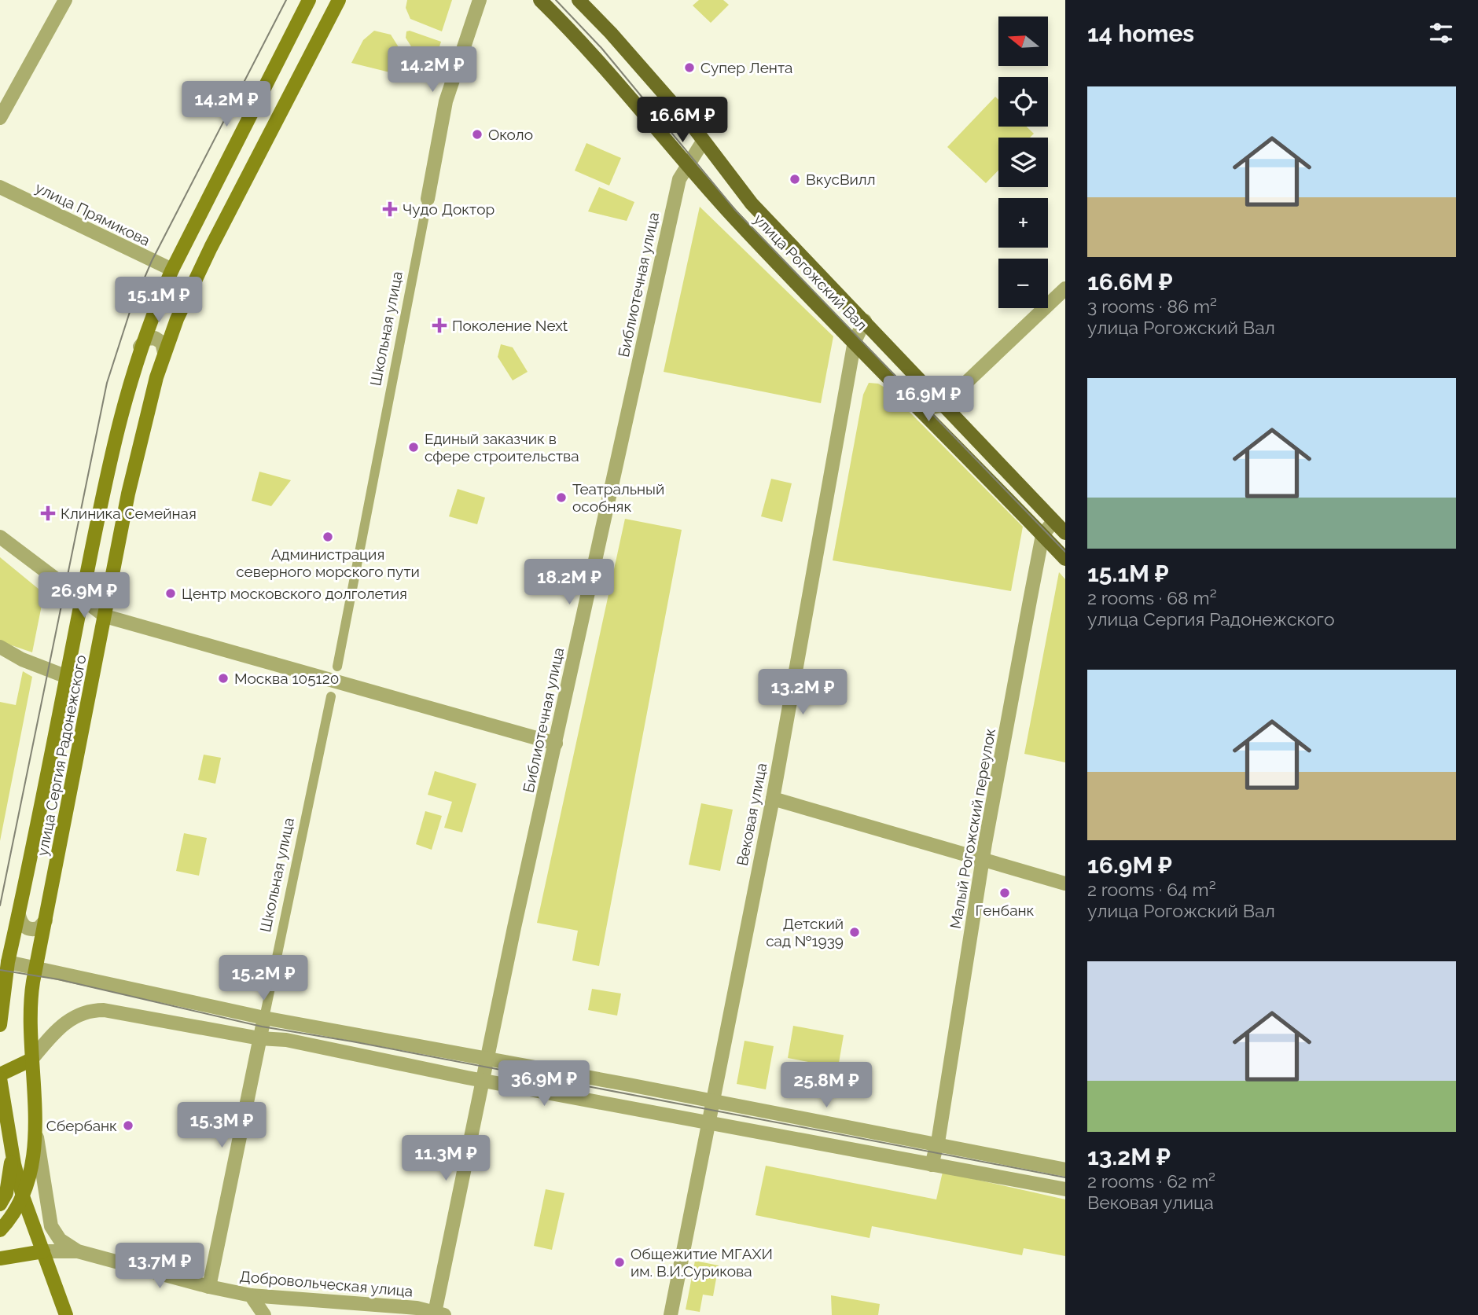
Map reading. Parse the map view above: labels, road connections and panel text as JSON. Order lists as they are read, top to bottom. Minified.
{"streets":{"main road":["улица Рогожский Вал","улица Сергия Радонежского"],"street":["улица Прямикова","Библиотечная улица","Школьная улица","Вековая улица","Малый Рогожский переулок","Добровольческая улица"]},"crossings":[["улица Прямикова","улица Сергия Радонежского"],["улица Рогожский Вал","Библиотечная улица"],["улица Рогожский Вал","Вековая улица"],["улица Рогожский Вал","Малый Рогожский переулок"],["Библиотечная улица","Добровольческая улица"],["Школьная улица","Добровольческая улица"]],"places":{"other":["Супер Лента","Около","ВкусВилл","Единый заказчик в сфере строительства","Театральный особняк","Администрация северного морского пути","Центр московского долголетия","Москва 105120","Генбанк","Детский сад №1939","Сбербанк","Общежитие МГАХИ им. В.И.Сурикова"],"health":["Чудо Доктор","Поколение Next","Клиника Семейная"]},"north":"left","page":{"heading":"14 homes","map_buttons":["+","−"],"price":["14.2M ₽","14.2M ₽","16.6M ₽","15.1M ₽","16.9M ₽","18.2M ₽","26.9M ₽","13.2M ₽","15.2M ₽","36.9M ₽","25.8M ₽","15.3M ₽","11.3M ₽","13.7M ₽"],"list":[{"name":"16.6M ₽","note":"3 rooms · 86 m² · улица Рогожский Вал"},{"name":"15.1M ₽","note":"2 rooms · 68 m² · улица Сергия Радонежского"},{"name":"16.9M ₽","note":"2 rooms · 64 m² · улица Рогожский Вал"},{"name":"13.2M ₽","note":"2 rooms · 62 m² · Вековая улица"}]}}
